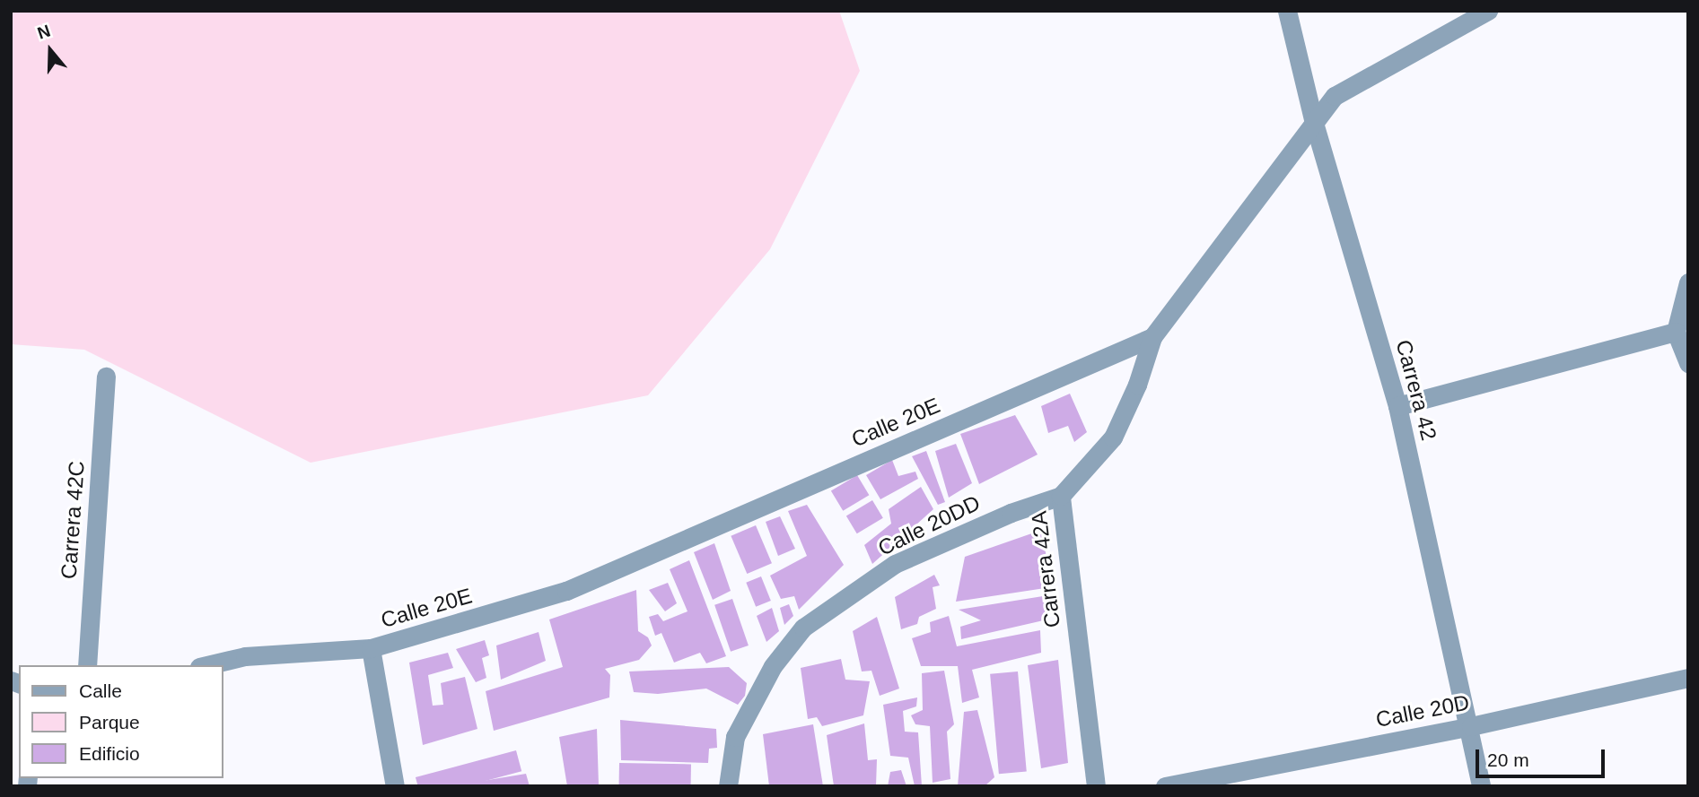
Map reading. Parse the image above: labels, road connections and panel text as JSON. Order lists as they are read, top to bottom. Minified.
{"streets":{"street":["Carrera 42","Calle 20E","Carrera 42C","Calle 20DD","Carrera 42A","Calle 20D"]},"crossings":[["Carrera 42","Calle 20E"],["Carrera 42","Calle 20D"],["Calle 20E","Carrera 42A"],["Calle 20DD","Carrera 42A"]],"legend":["Calle","Parque","Edificio"],"scale_bar":"20 m","north":"top"}
